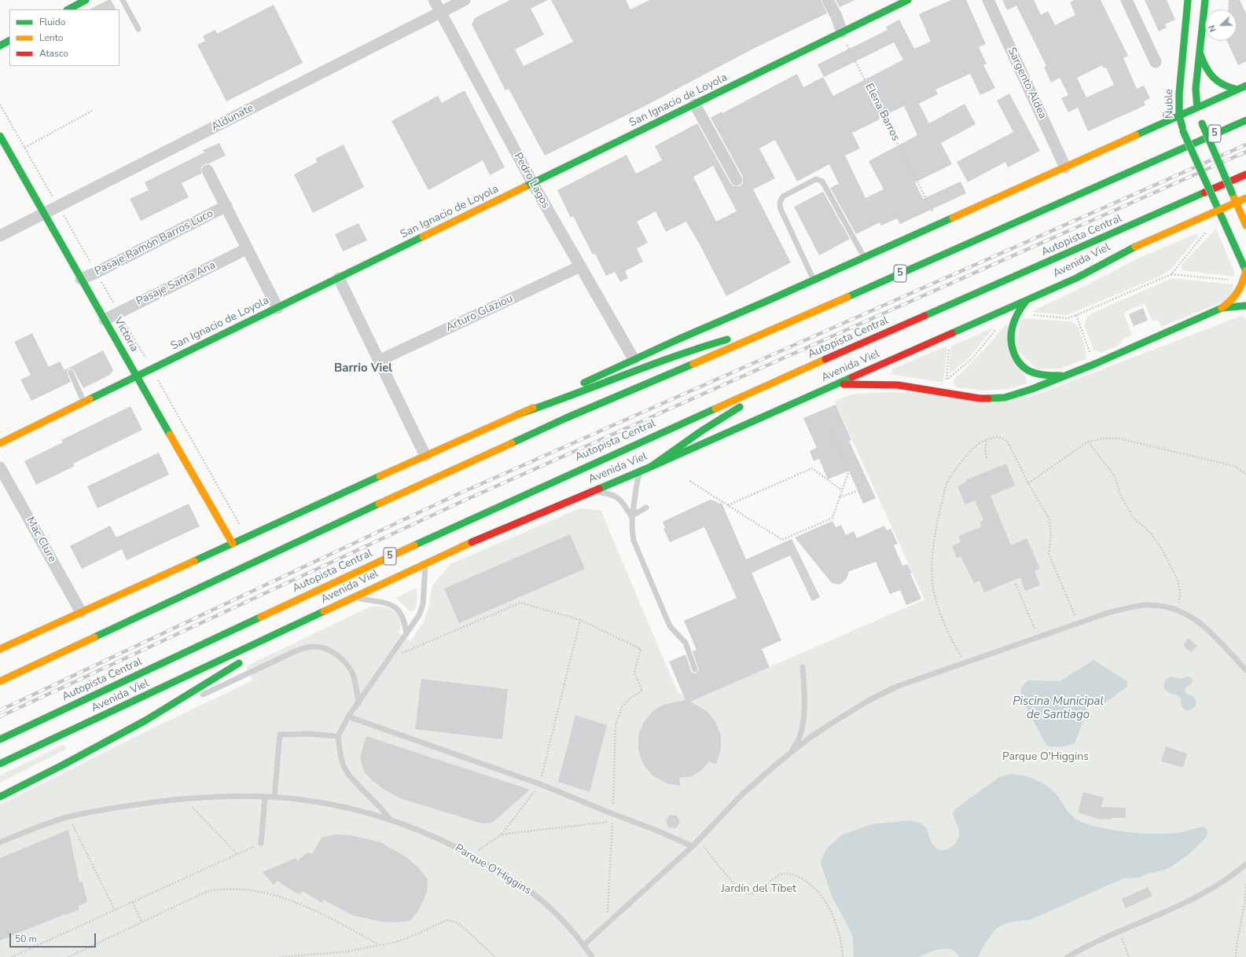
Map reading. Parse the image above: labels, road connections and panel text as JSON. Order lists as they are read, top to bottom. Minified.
{"streets":{"main road":["San Ignacio de Loyola","Ñuble","5","Autopista Central","Avenida Viel","Victoria"],"street":["Sargento Aldea","Aldunate","Pedro Lagos","Pasaje Ramón Barros Luco","Pasaje Santa Ana","Arturo Glaziou","Mac Clure"],"lane":["Parque O'Higgins"],"path":["Elena Barros"]},"crossings":[["San Ignacio de Loyola","Elena Barros"],["San Ignacio de Loyola","Pedro Lagos"],["San Ignacio de Loyola","Victoria"],["Ñuble","Avenida Viel"],["Aldunate","Pedro Lagos"],["Aldunate","Victoria"],["Pedro Lagos","Arturo Glaziou"],["Pasaje Ramón Barros Luco","Victoria"],["Pasaje Santa Ana","Victoria"]],"districts":["Barrio Viel"],"water":["Piscina Municipal de Santiago"],"parks":["Parque O'Higgins","Jardín del Tíbet"],"legend":["Fluido","Lento","Atasco"],"scale_bar":"50 m","north":"left"}
